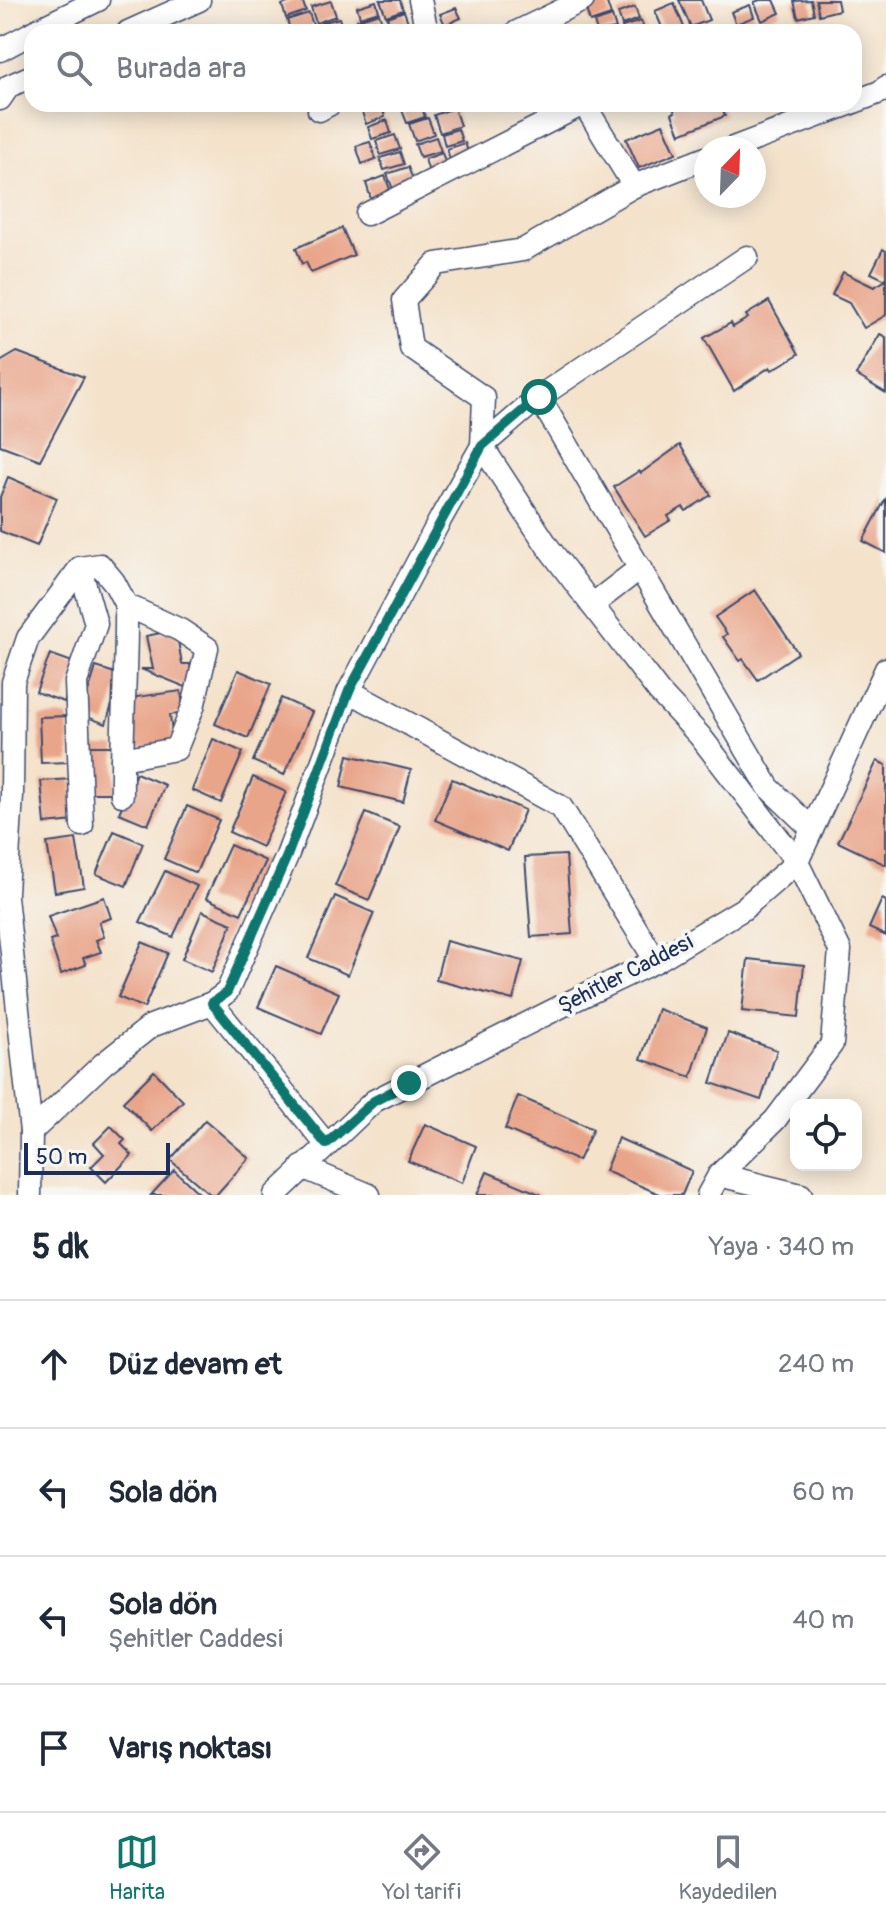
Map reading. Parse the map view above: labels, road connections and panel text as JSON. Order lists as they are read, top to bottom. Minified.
{"streets":{"street":["Şehitler Caddesi"]},"scale_bar":"50 m","north":"top right","page":{"search":"Burada ara","scale":"50 m","heading":["5 dk","Yaya · 340 m"],"list":[["Düz devam et","240 m"],["Sola dön","60 m"],["Sola dön","Şehitler Caddesi","40 m"],"Varış noktası"],"nav":["Harita","Yol tarifi","Kaydedilen"]}}
